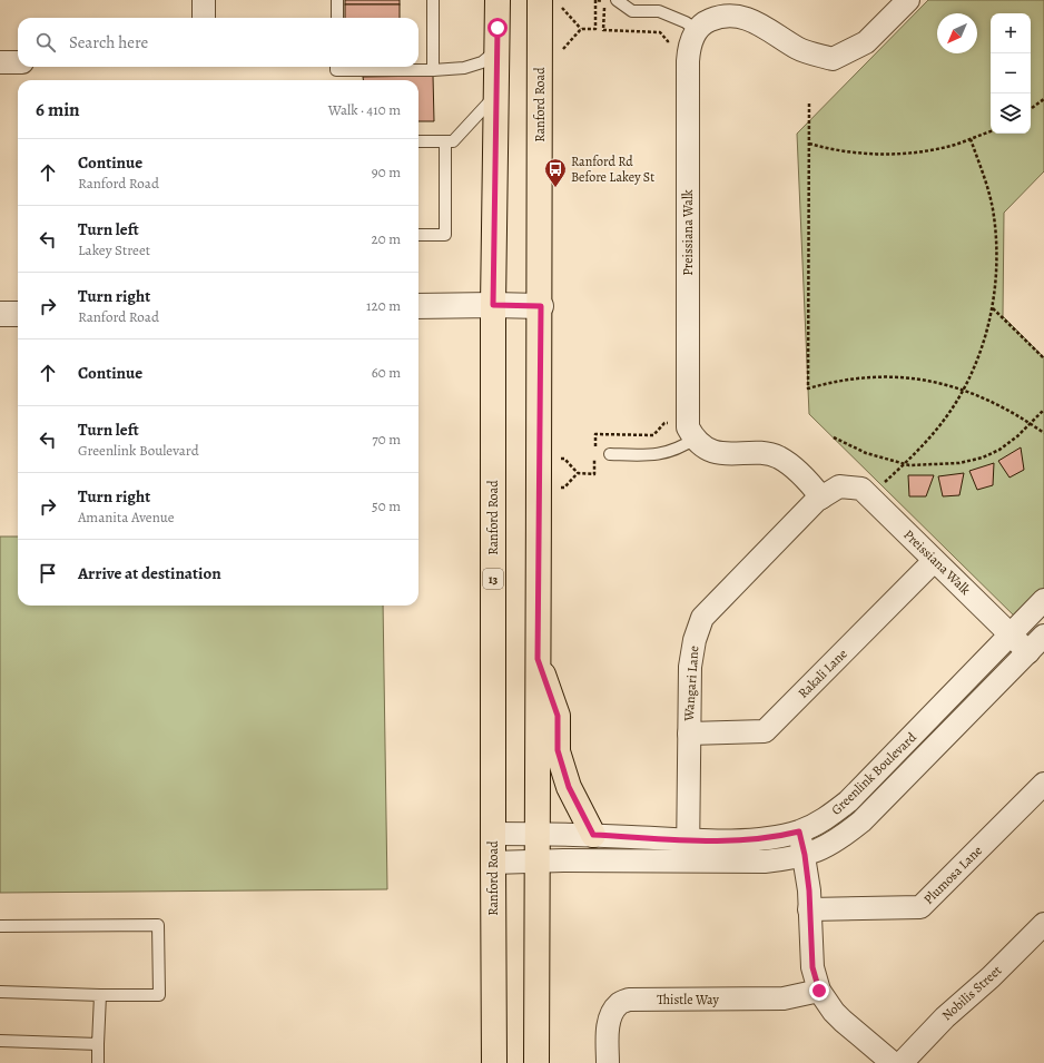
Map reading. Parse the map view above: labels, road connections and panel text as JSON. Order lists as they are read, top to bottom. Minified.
{"streets":{"main road":["Ranford Road","13"],"street":["Preissiana Walk","Rakali Lane","Wangari Lane","Greenlink Boulevard","Plumosa Lane","Nobilis Street","Thistle Way"]},"crossings":[["Ranford Road","Greenlink Boulevard"],["Preissiana Walk","Rakali Lane"],["Preissiana Walk","Wangari Lane"],["Preissiana Walk","Greenlink Boulevard"],["Rakali Lane","Wangari Lane"],["Wangari Lane","Greenlink Boulevard"]],"places":{"bus stop":["Ranford Rd Before Lakey St"]},"north":"bottom left","page":{"map_buttons":["+","−"],"search":"Search here","heading":["6 min","Walk · 410 m"],"list":[["Continue","Ranford Road","90 m"],["Turn left","Lakey Street","20 m"],["Turn right","Ranford Road","120 m"],["Continue","60 m"],["Turn left","Greenlink Boulevard","70 m"],["Turn right","Amanita Avenue","50 m"],"Arrive at destination"]}}
